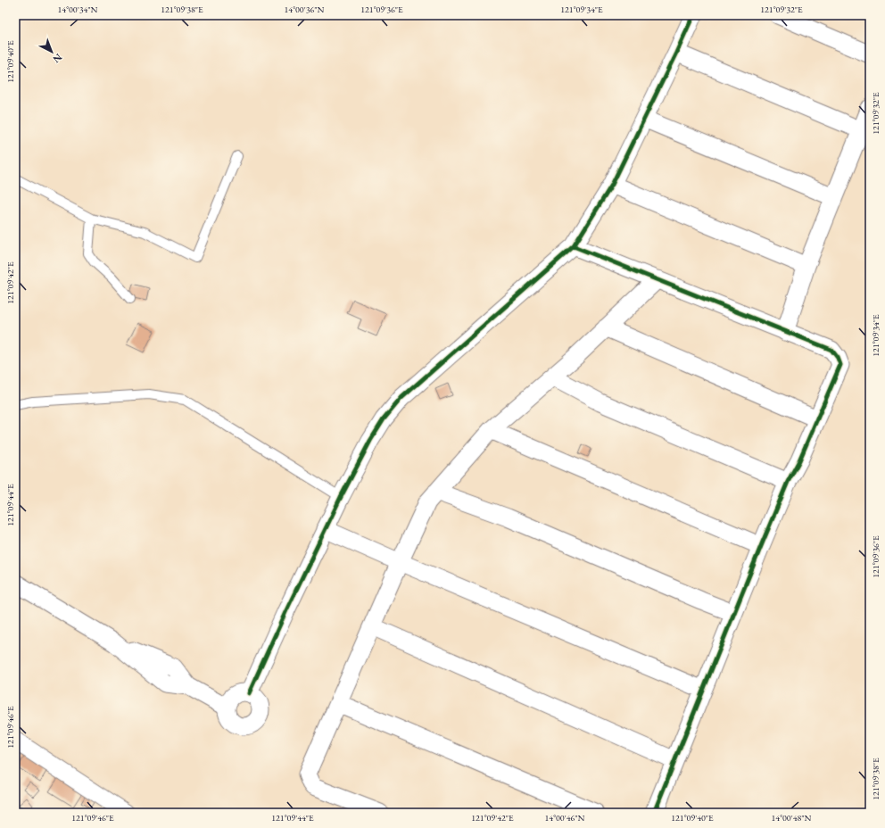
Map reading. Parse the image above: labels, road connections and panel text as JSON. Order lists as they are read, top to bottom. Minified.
{"north":"bottom right","coordinates":["14°00'34\"N","121°09'38\"E","14°00'36\"N","121°09'36\"E","121°09'34\"E","121°09'32\"E","121°09'40\"E","121°09'42\"E","121°09'44\"E","121°09'46\"E","14°00'46\"N","14°00'48\"N"]}
